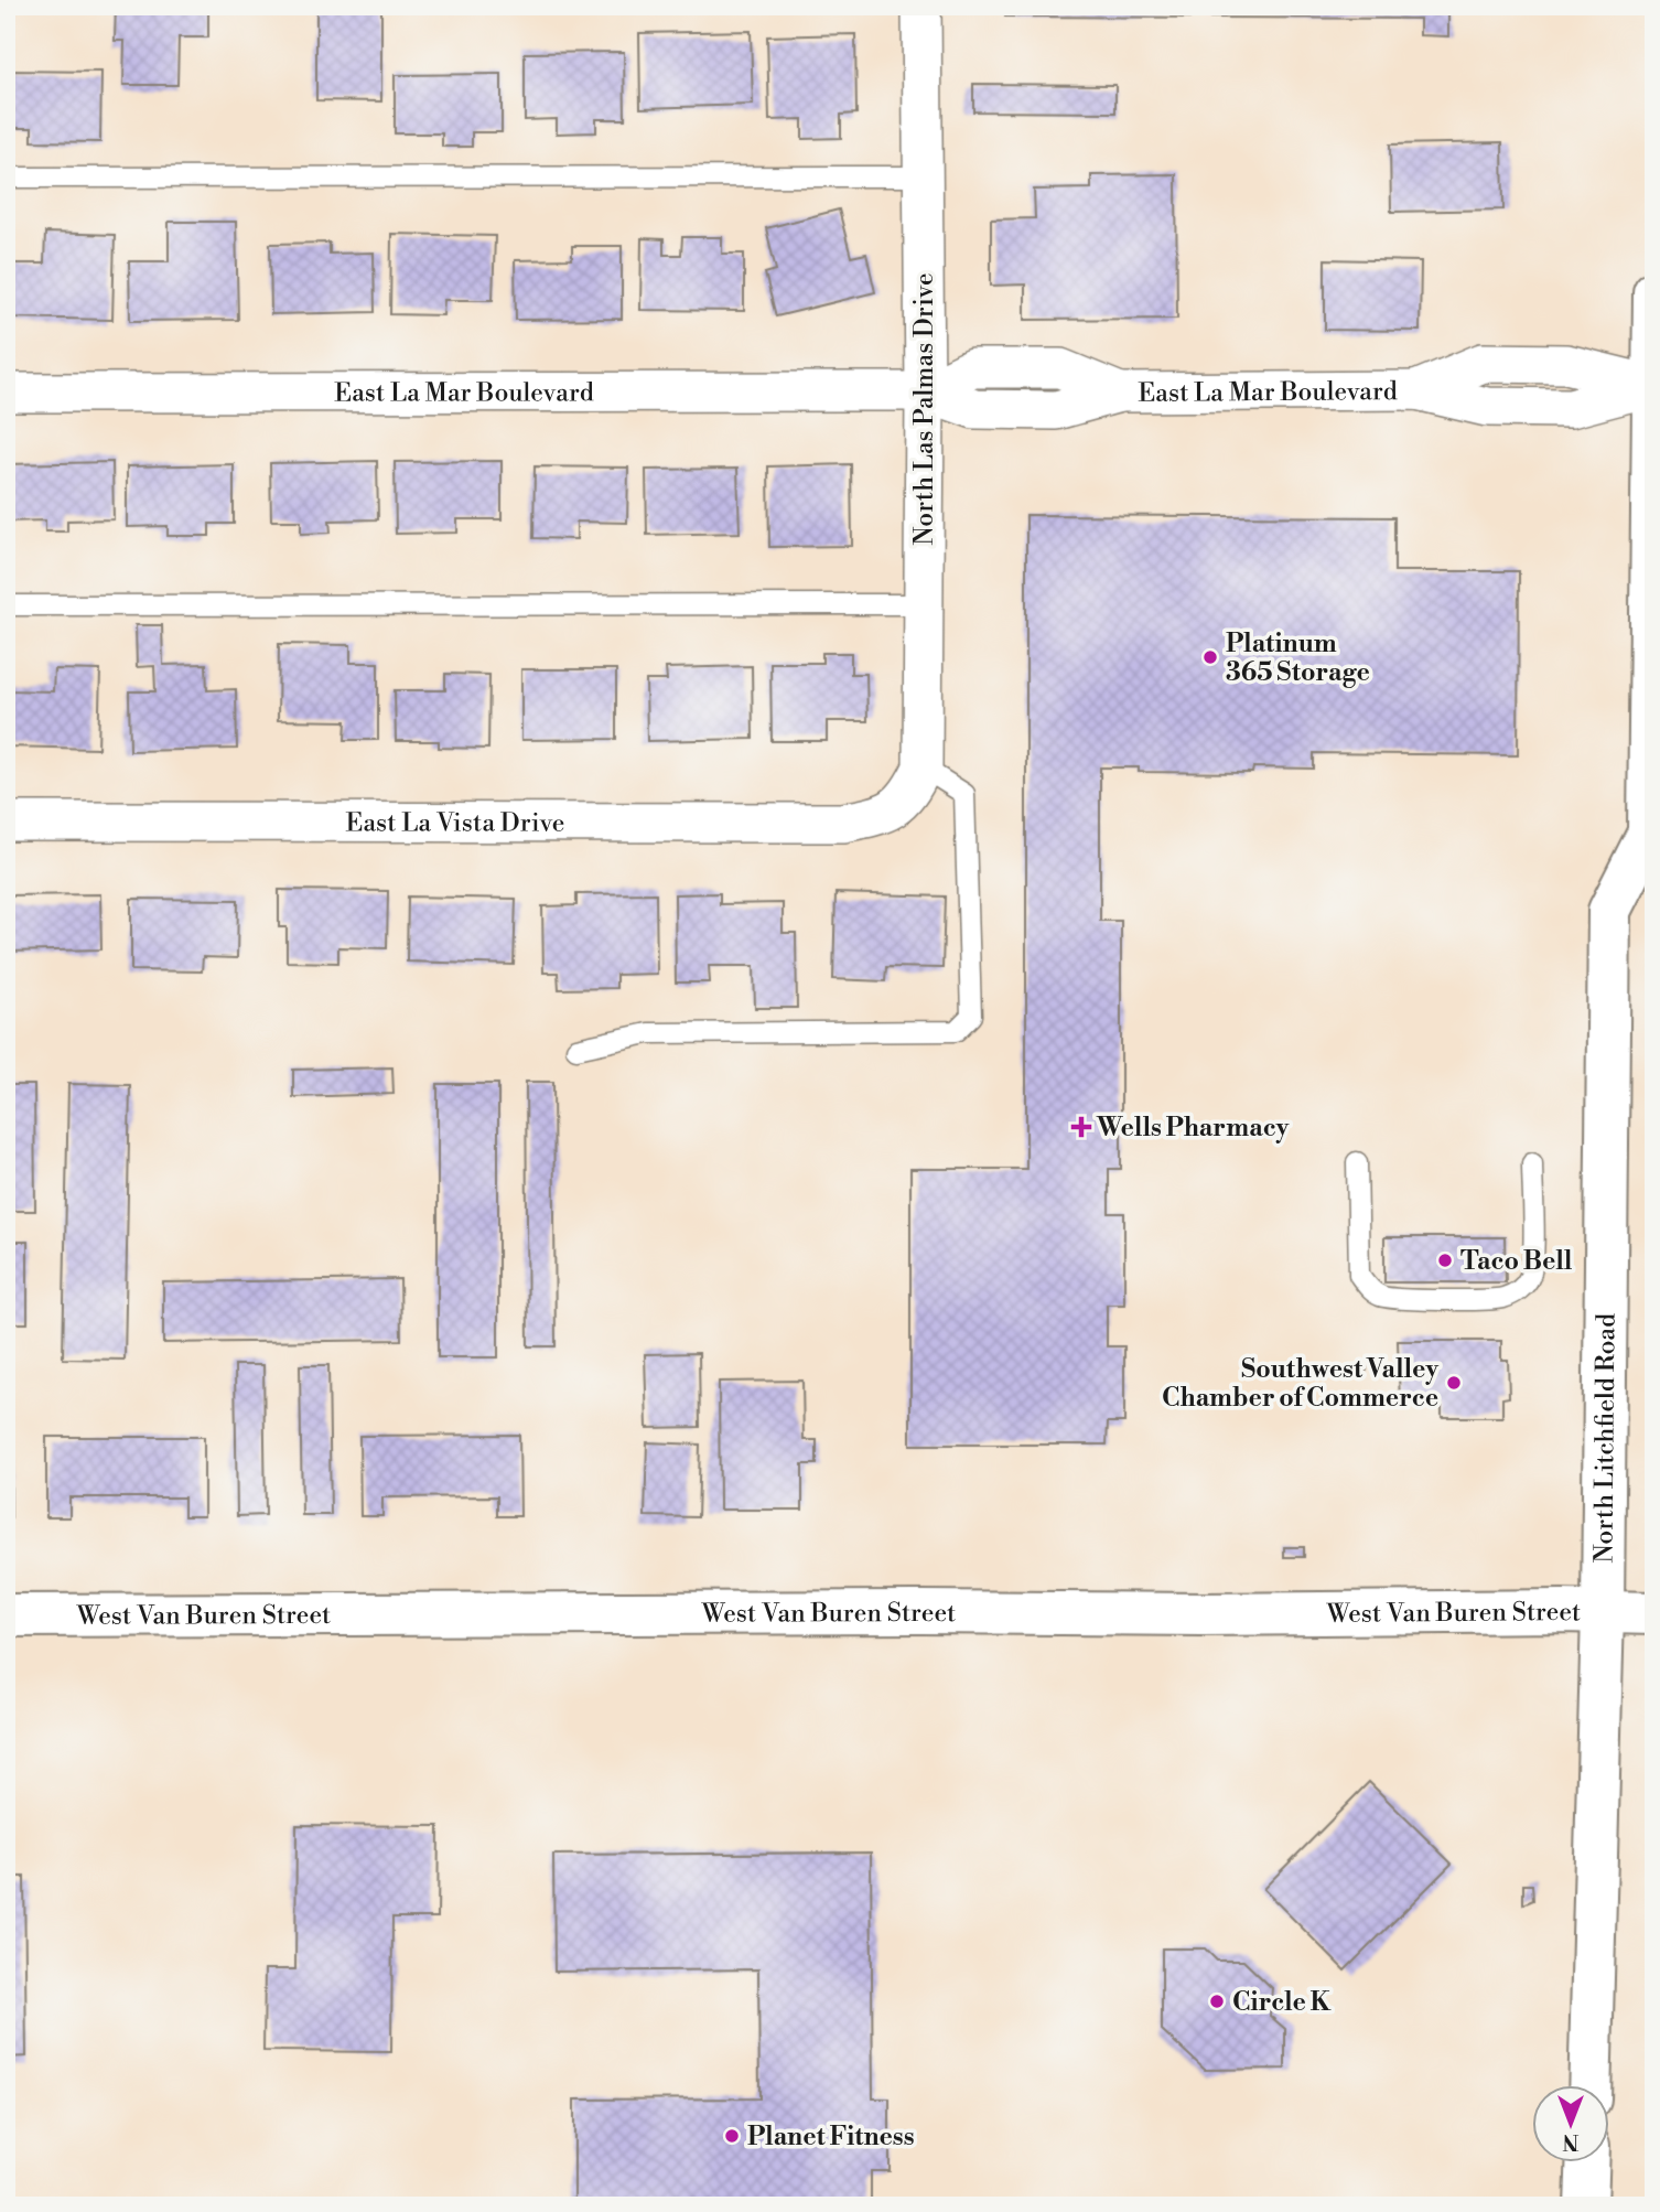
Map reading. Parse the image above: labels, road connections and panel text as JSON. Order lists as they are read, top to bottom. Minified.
{"streets":{"main road":["North Litchfield Road","West Van Buren Street"],"street":["East La Mar Boulevard","North Las Palmas Drive","East La Vista Drive"]},"crossings":[["East La Mar Boulevard","North Las Palmas Drive"],["East La Mar Boulevard","North Litchfield Road"],["North Las Palmas Drive","East La Vista Drive"],["North Litchfield Road","West Van Buren Street"]],"places":{"other":["Platinum 365 Storage","Taco Bell","Southwest Valley Chamber of Commerce","Circle K","Planet Fitness"],"health":["Wells Pharmacy"]},"north":"bottom"}
